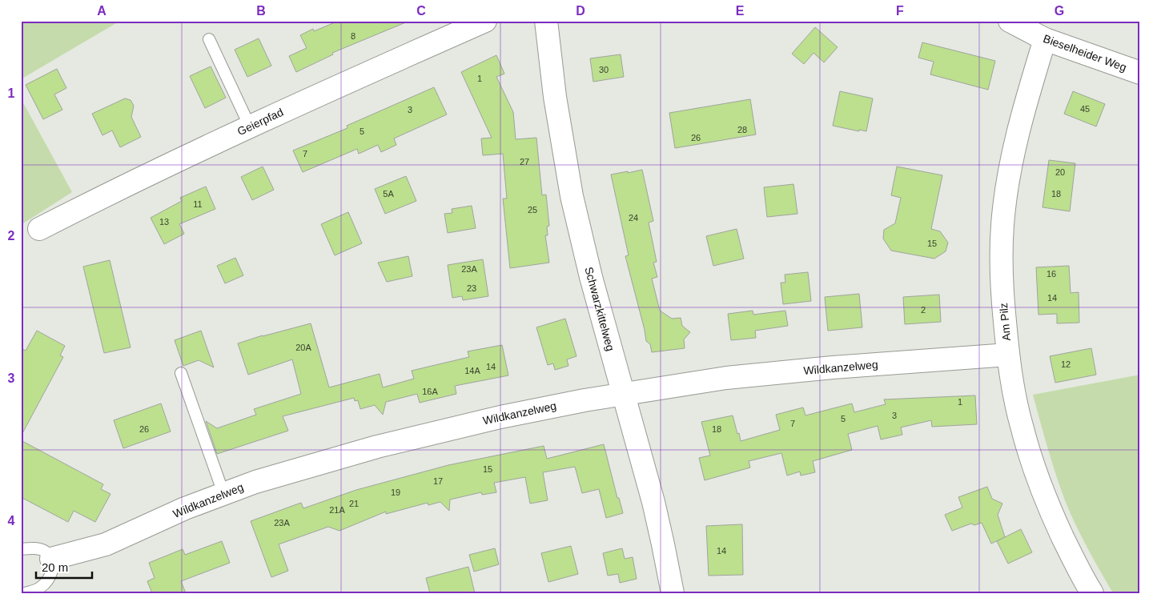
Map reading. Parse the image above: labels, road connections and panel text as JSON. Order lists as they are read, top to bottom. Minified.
{"streets":{"street":["Bieselheider Weg","Geierpfad","Schwarzkittelweg","Am Pilz","Wildkanzelweg"]},"crossings":[["Bieselheider Weg","Am Pilz"],["Schwarzkittelweg","Wildkanzelweg"],["Am Pilz","Wildkanzelweg"]],"house_numbers":["8","30","1","45","3","28","5","26","7","27","20","5A","18","11","25","24","13","15","23A","16","23","14","2","20A","12","14","14A","16A","1","3","5","7","26","18","15","17","19","21","21A","23A","14"],"scale_bar":"20 m","grid":{"columns":["A","B","C","D","E","F","G"],"rows":["1","2","3","4"]}}
